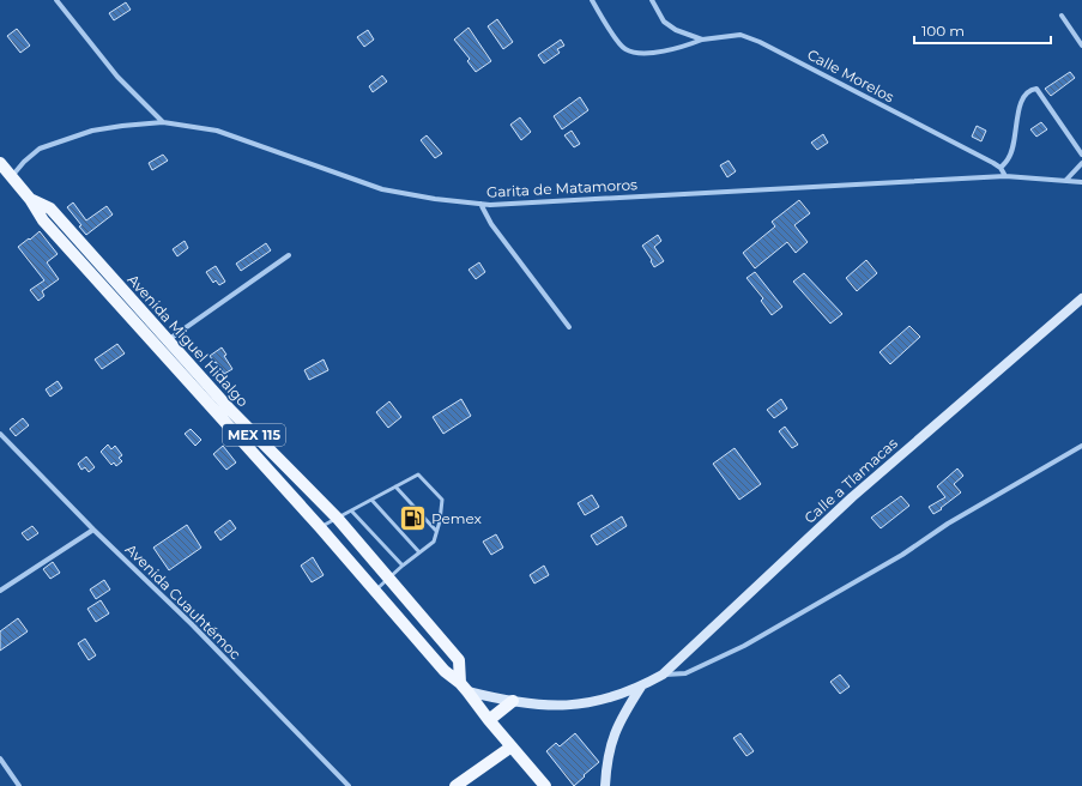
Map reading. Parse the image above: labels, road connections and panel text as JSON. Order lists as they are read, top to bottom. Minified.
{"streets":{"main road":["Avenida Miguel Hidalgo","MEX 115","Calle a Tlamacas"],"street":["Calle Morelos","Garita de Matamoros","Avenida Cuauhtémoc"]},"crossings":[["Garita de Matamoros","Avenida Miguel Hidalgo"],["Avenida Miguel Hidalgo","MEX 115"],["MEX 115","Calle a Tlamacas"]],"places":{"fuel station":["Pemex"]},"scale_bar":"100 m"}
